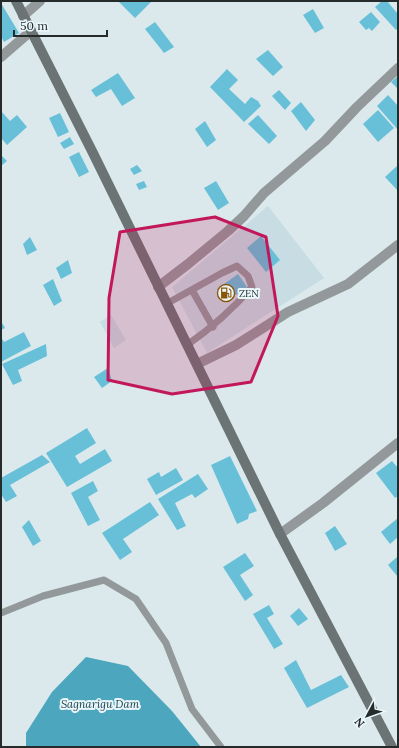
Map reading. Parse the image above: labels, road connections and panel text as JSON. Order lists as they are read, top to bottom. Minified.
{"water":["Sagnarigu Dam"],"places":{"fuel station":["ZEN"]},"scale_bar":"50 m","north":"bottom left"}
